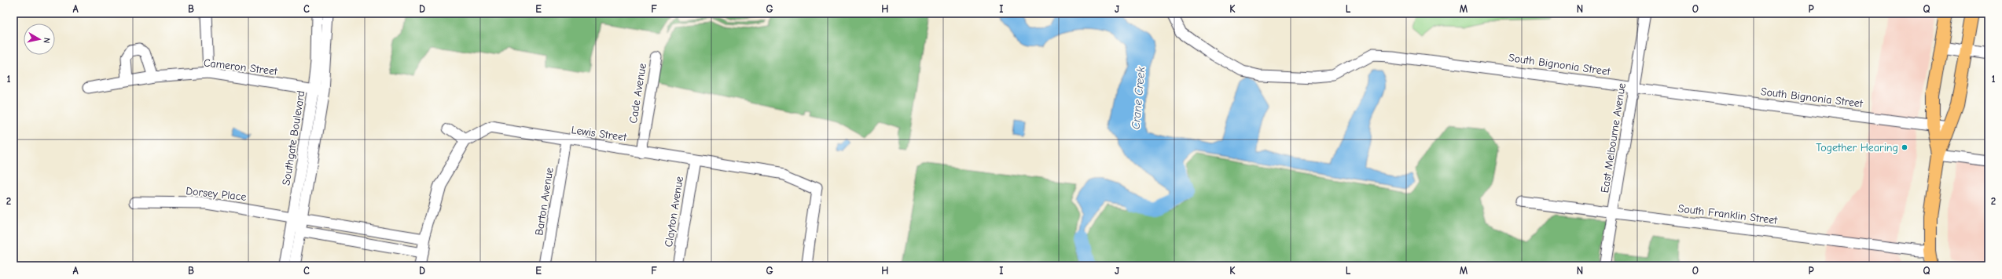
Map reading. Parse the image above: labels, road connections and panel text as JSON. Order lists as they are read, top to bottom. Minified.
{"streets":{"street":["South Bignonia Street","Cameron Street","Cade Avenue","Lewis Street","Southgate Boulevard","East Melbourne Avenue","Dorsey Place","Barton Avenue","Clayton Avenue","South Franklin Street"]},"crossings":[["South Bignonia Street","East Melbourne Avenue"],["Cameron Street","Southgate Boulevard"],["Cade Avenue","Lewis Street"],["Lewis Street","Barton Avenue"],["Lewis Street","Clayton Avenue"],["Southgate Boulevard","Dorsey Place"],["East Melbourne Avenue","South Franklin Street"]],"water":["Crane Creek"],"places":["Together Hearing"],"north":"right","grid":{"columns":["A","B","C","D","E","F","G","H","I","J","K","L","M","N","O","P","Q"],"rows":["1","2"]}}
